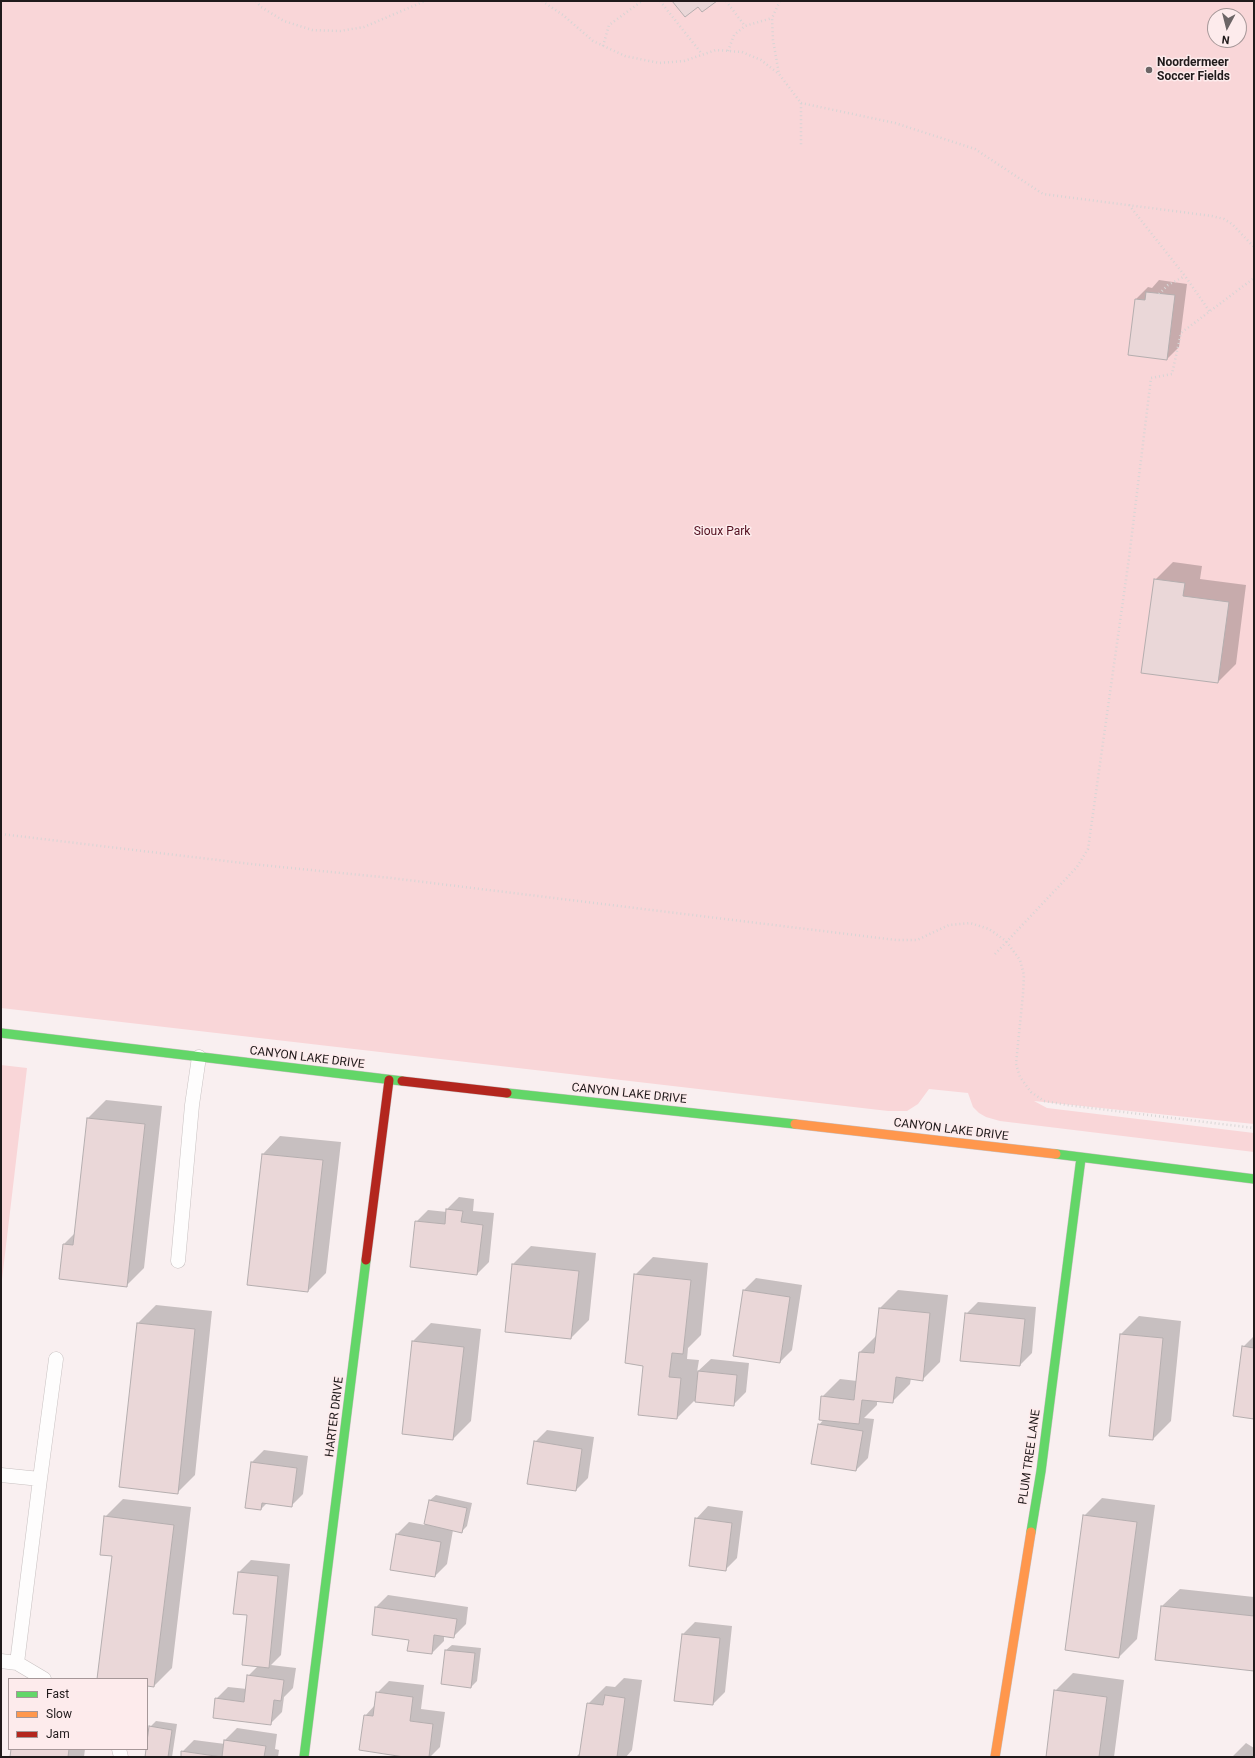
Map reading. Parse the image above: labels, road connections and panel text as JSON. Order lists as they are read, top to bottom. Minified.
{"streets":{"street":["CANYON LAKE DRIVE","HARTER DRIVE","PLUM TREE LANE"]},"crossings":[["CANYON LAKE DRIVE","HARTER DRIVE"],["CANYON LAKE DRIVE","PLUM TREE LANE"]],"parks":["Sioux Park"],"places":["Noordermeer Soccer Fields"],"legend":["Fast","Slow","Jam"],"north":"bottom"}
